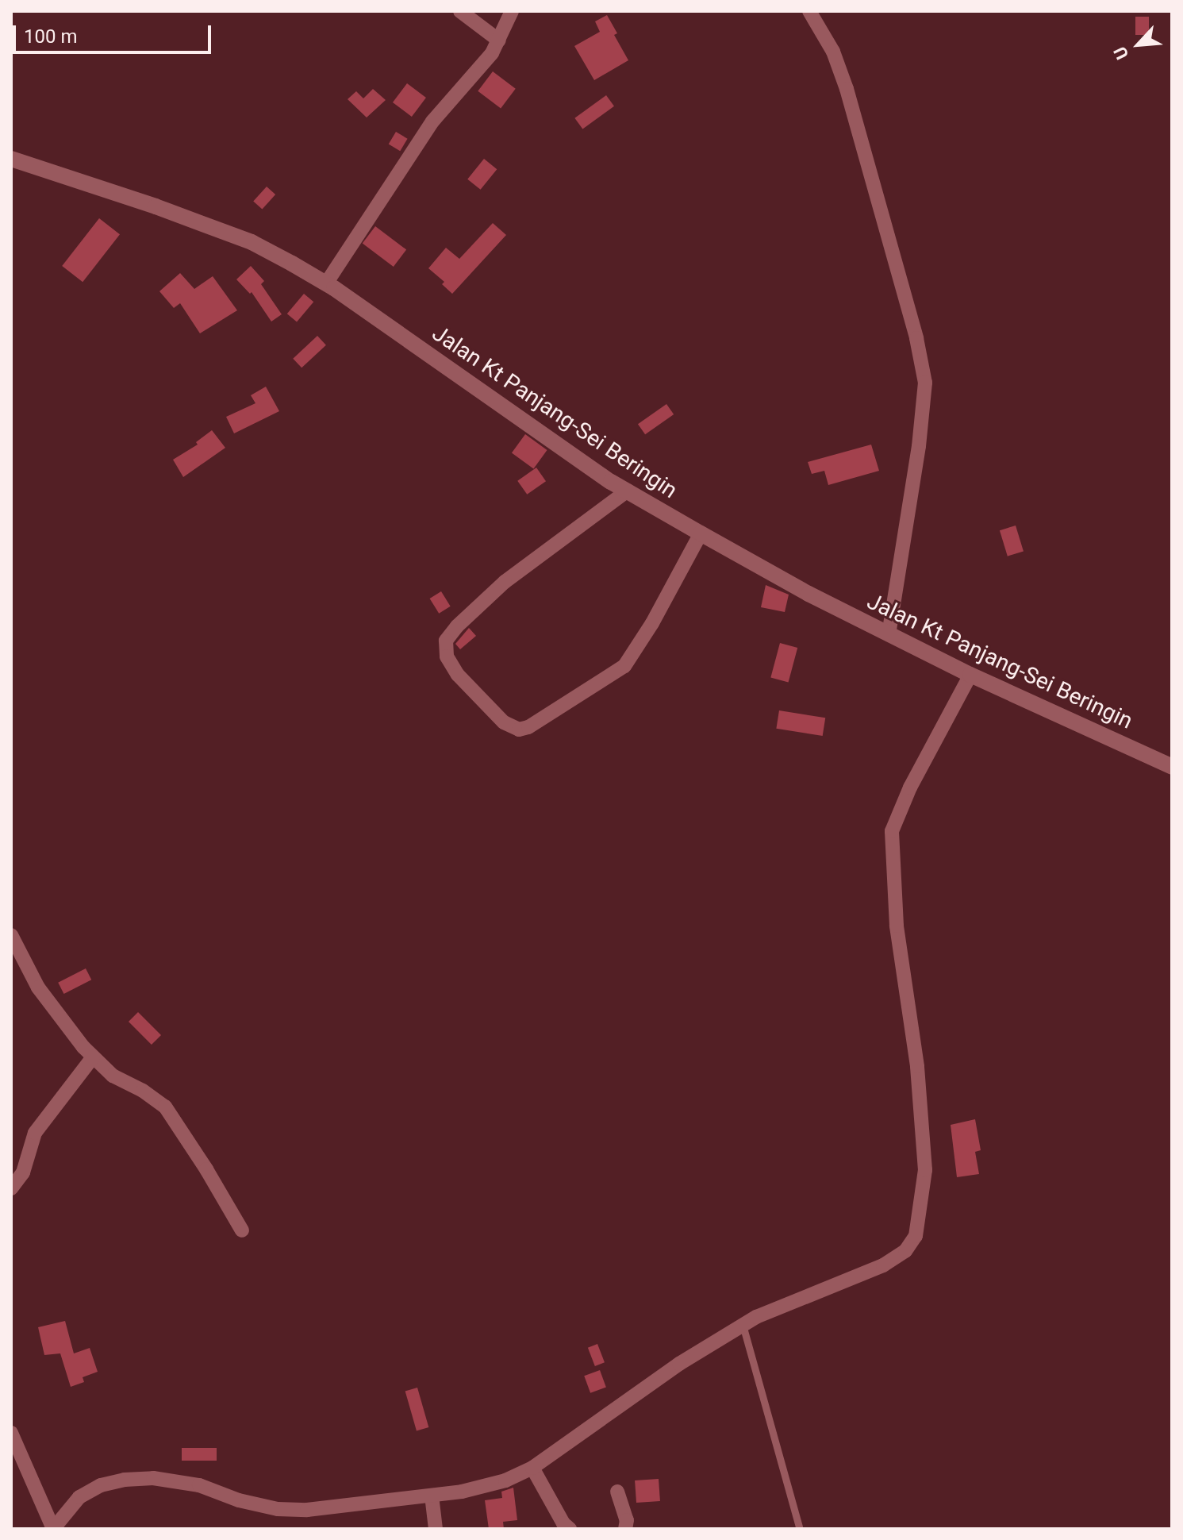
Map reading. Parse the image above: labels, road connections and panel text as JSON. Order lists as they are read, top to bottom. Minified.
{"streets":{"street":["Jalan Kt Panjang-Sei Beringin"]},"scale_bar":"100 m","north":"bottom left"}
